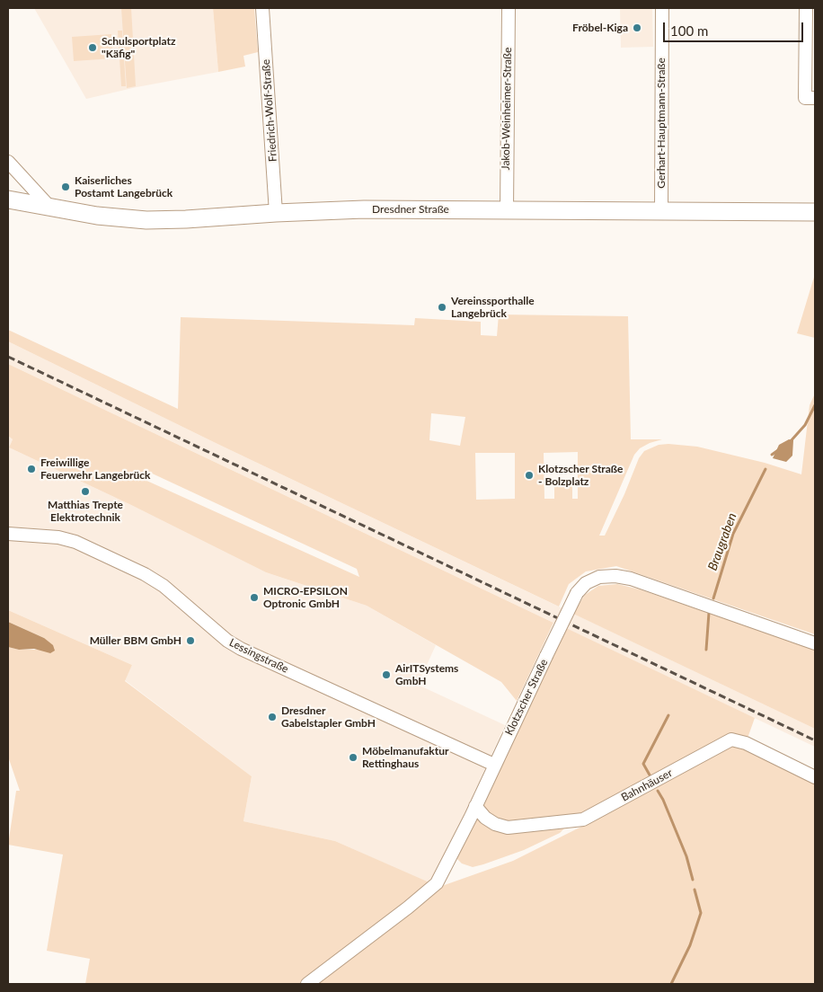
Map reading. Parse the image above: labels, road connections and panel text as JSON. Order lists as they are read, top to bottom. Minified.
{"streets":{"main road":["Dresdner Straße"],"street":["Jakob-Weinheimer-Straße","Friedrich-Wolf-Straße","Gerhart-Hauptmann-Straße","Lessingstraße","Klotzscher Straße","Bahnhäuser"]},"crossings":[["Jakob-Weinheimer-Straße","Dresdner Straße"],["Friedrich-Wolf-Straße","Dresdner Straße"],["Gerhart-Hauptmann-Straße","Dresdner Straße"],["Lessingstraße","Klotzscher Straße"],["Klotzscher Straße","Bahnhäuser"]],"water":["Braugraben"],"places":["Fröbel-Kiga","Schulsportplatz \"Käfig\"","Kaiserliches Postamt Langebrück","Vereinssporthalle Langebrück","Freiwillige Feuerwehr Langebrück","Klotzscher Straße - Bolzplatz","Matthias Trepte Elektrotechnik","MICRO-EPSILON Optronic GmbH","Müller BBM GmbH","AirITSystems GmbH","Dresdner Gabelstapler GmbH","Möbelmanufaktur Rettinghaus"],"scale_bar":"100 m"}
